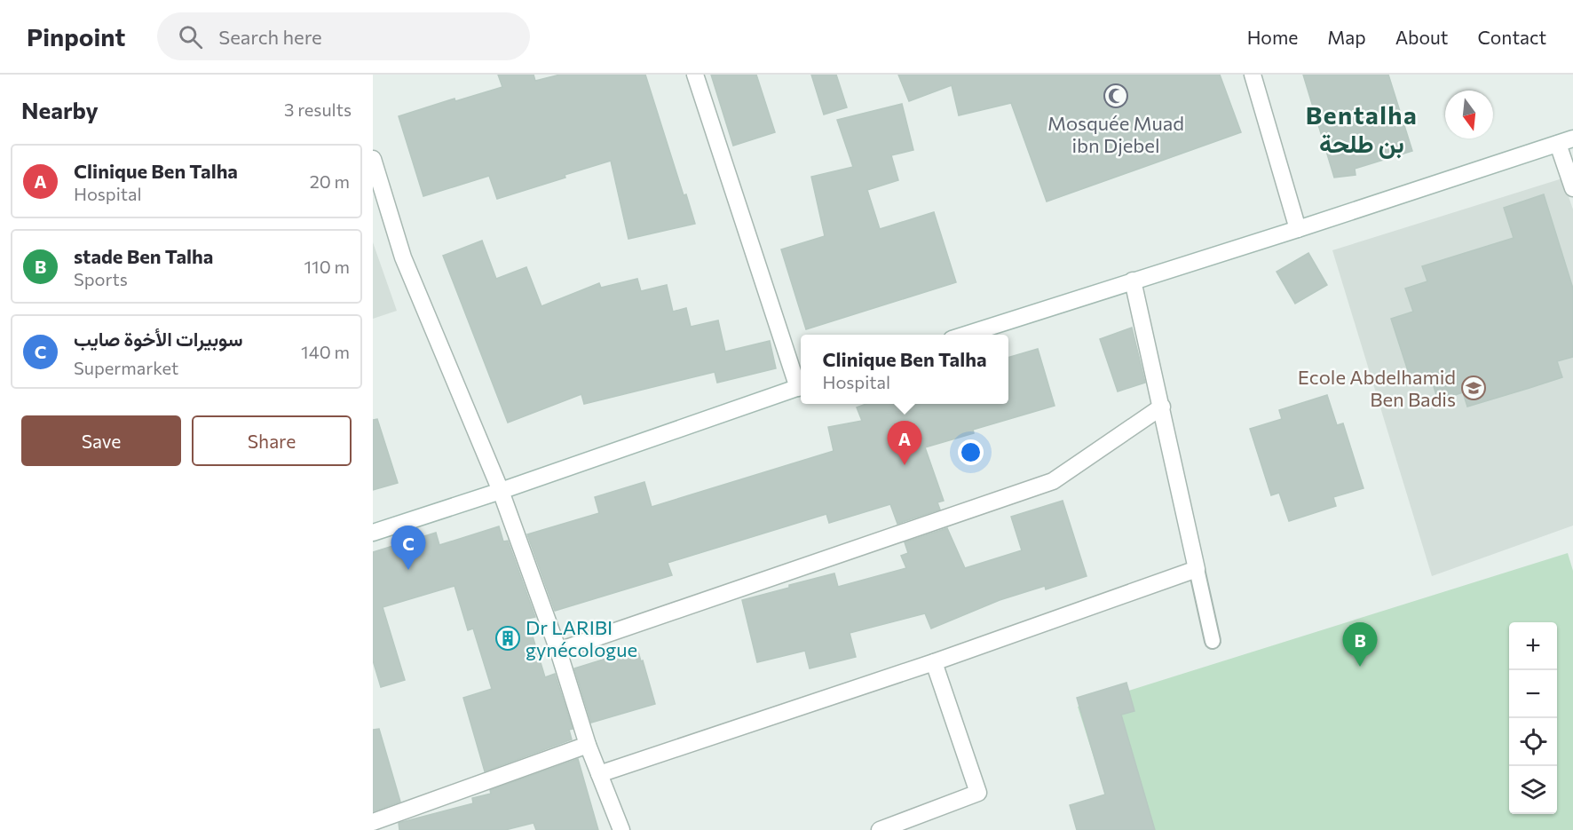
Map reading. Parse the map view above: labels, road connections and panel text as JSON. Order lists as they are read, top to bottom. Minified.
{"districts":["Bentalha بن طلحة"],"places":{"mosque":["Mosquée Muad ibn Djebel"],"school or university":["Ecole Abdelhamid Ben Badis"],"building":["Dr LARIBI gynécologue"]},"north":"bottom","page":{"header":"Pinpoint","search":"Search here","nav":["Home","Map","About","Contact"],"heading":["Nearby","3 results"],"list":[{"mark":"A","name":"Clinique Ben Talha","note":"Hospital","value":"20 m"},{"mark":"B","name":"stade Ben Talha","note":"Sports","value":"110 m"},{"mark":"C","name":"سوبيرات الأخوة صايب","note":"Supermarket","value":"140 m"}],"popup":["Clinique Ben Talha","Hospital"],"buttons":["Save","Share"],"pins":["A","C","B"],"map_buttons":["+","−"]}}
